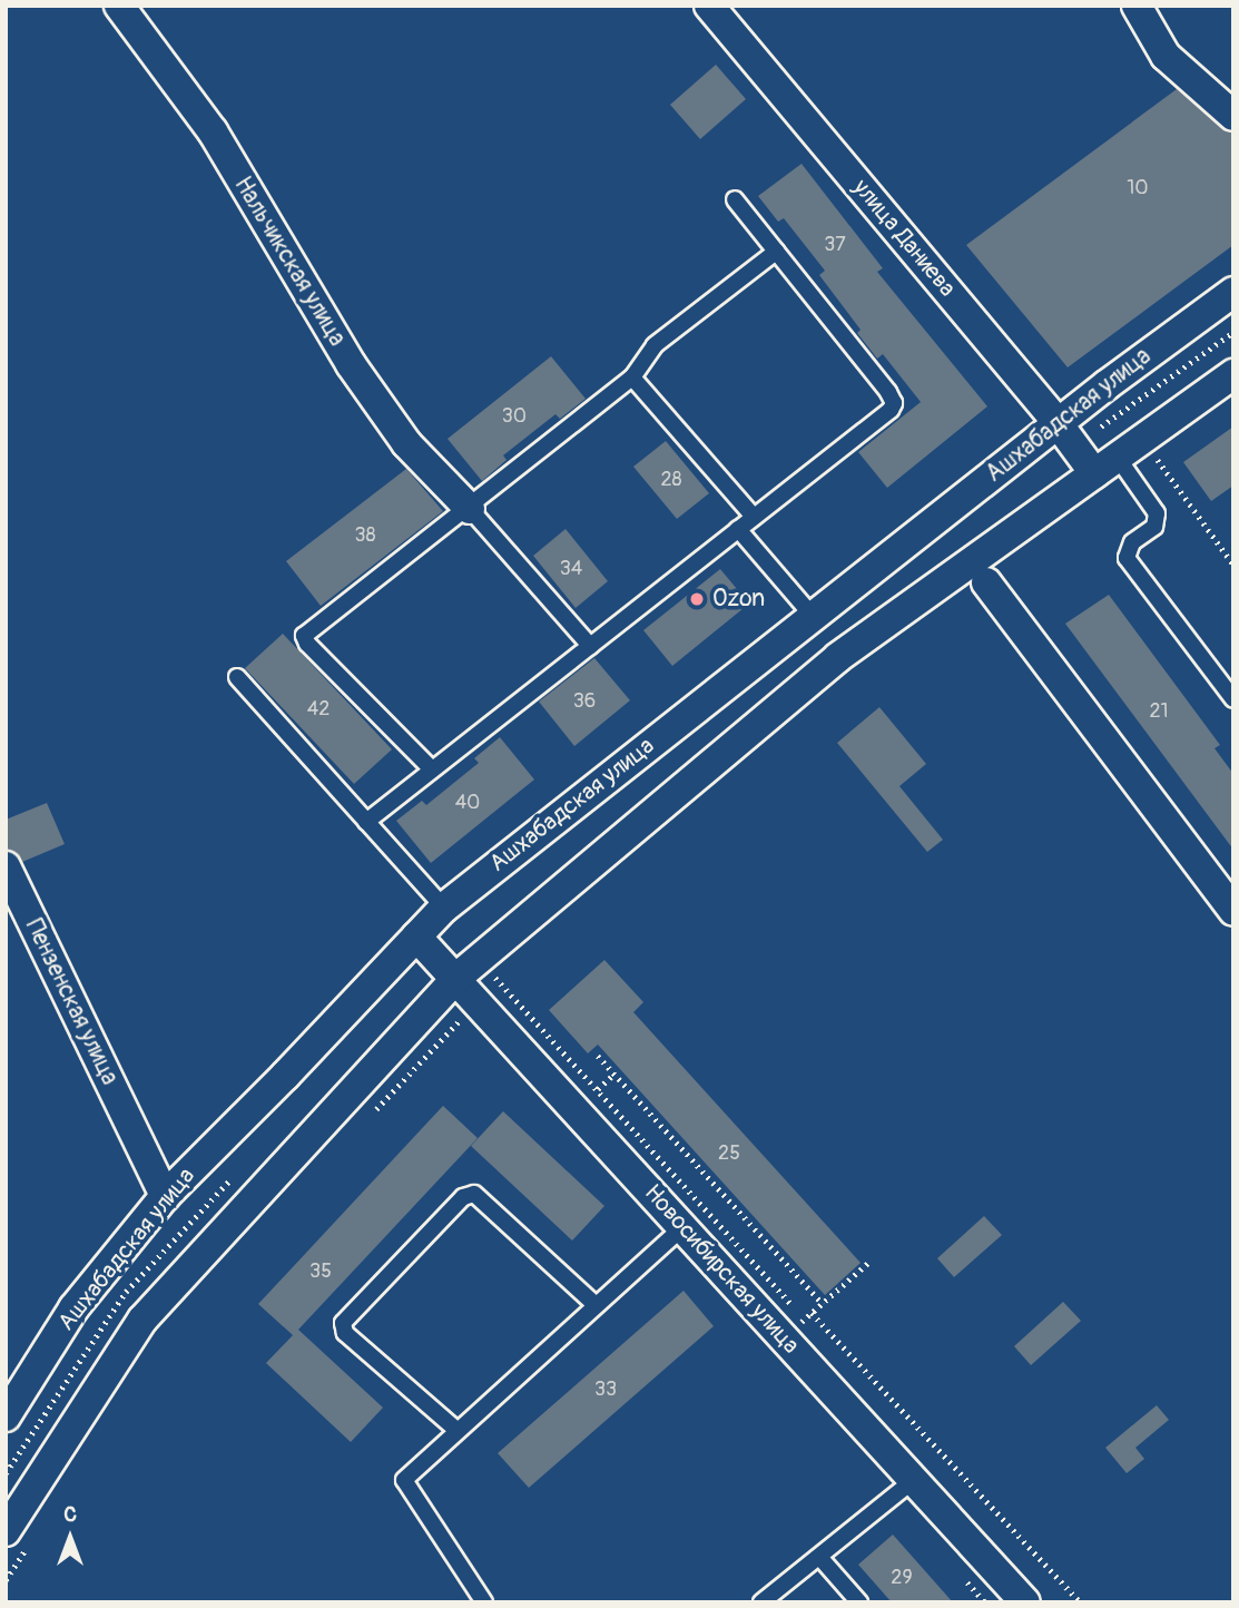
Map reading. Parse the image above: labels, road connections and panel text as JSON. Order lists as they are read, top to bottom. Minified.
{"streets":{"street":["улица Даниева","Нальчикская улица","Ашхабадская улица","Пензенская улица","Новосибирская улица"]},"crossings":[["улица Даниева","Ашхабадская улица"],["Ашхабадская улица","Пензенская улица"],["Ашхабадская улица","Новосибирская улица"]],"places":["Ozon"],"house_numbers":["10","37","30","28","38","34","36","42","21","40","25","35","33","29"],"north":"top"}
